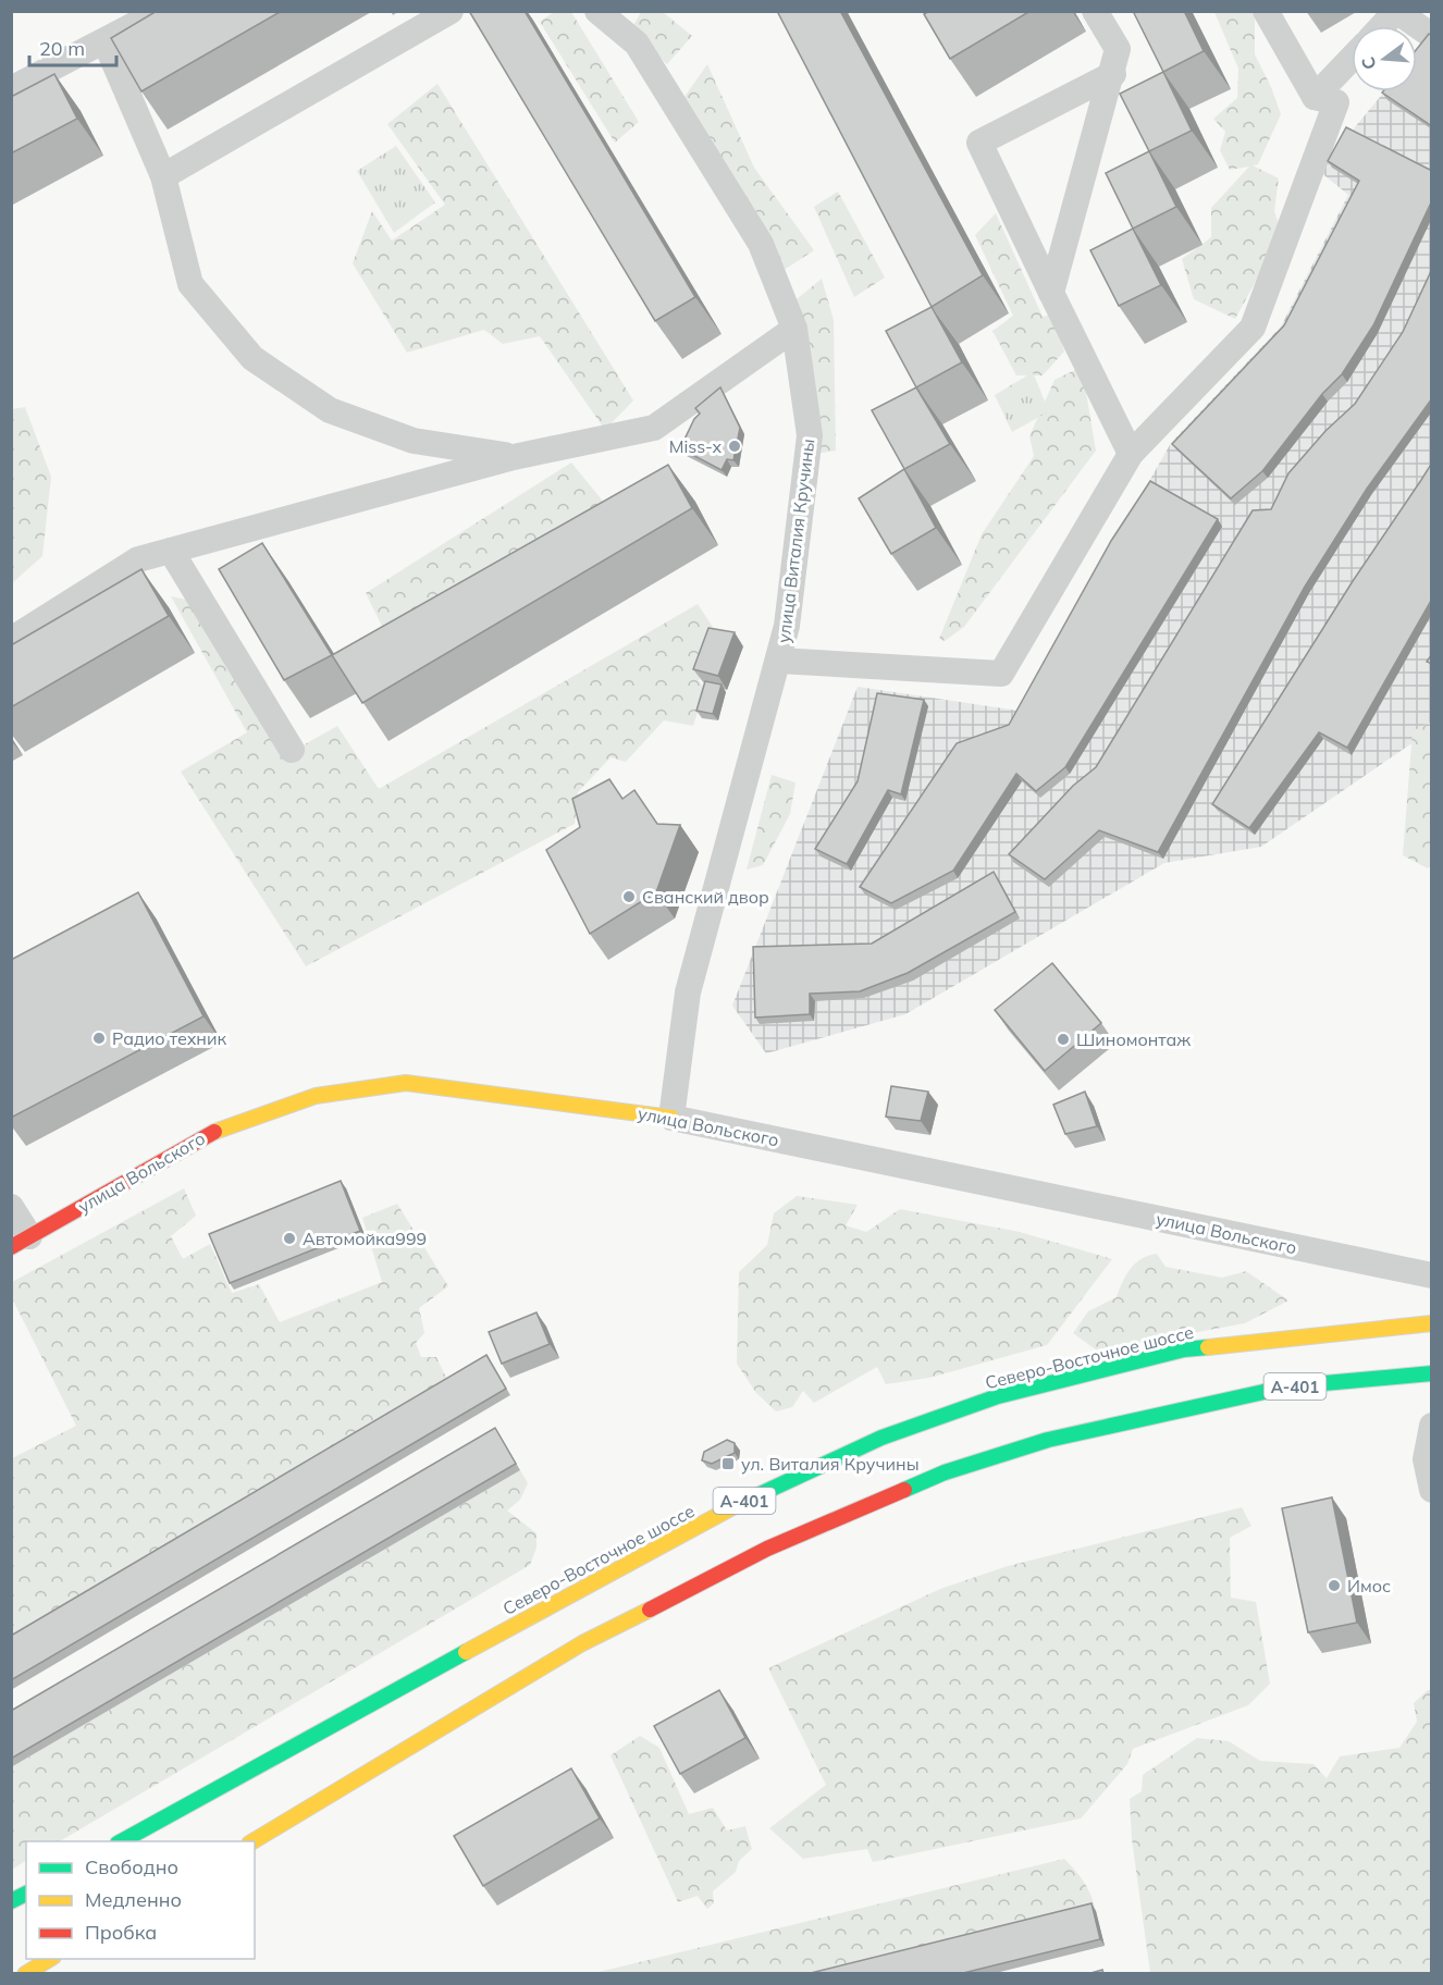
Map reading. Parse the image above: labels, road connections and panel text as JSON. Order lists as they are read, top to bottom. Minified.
{"streets":{"main road":["улица Вольского","Северо-Восточное шоссе","А-401"],"street":["улица Виталия Кручины"]},"crossings":[["улица Виталия Кручины","улица Вольского"]],"places":{"other":["Miss-x","Сванский двор","Радио техник","Шиномонтаж","Автомойка999","Имос"],"transit":["ул. Виталия Кручины"]},"legend":["Свободно","Медленно","Пробка"],"scale_bar":"20 m","north":"left"}
